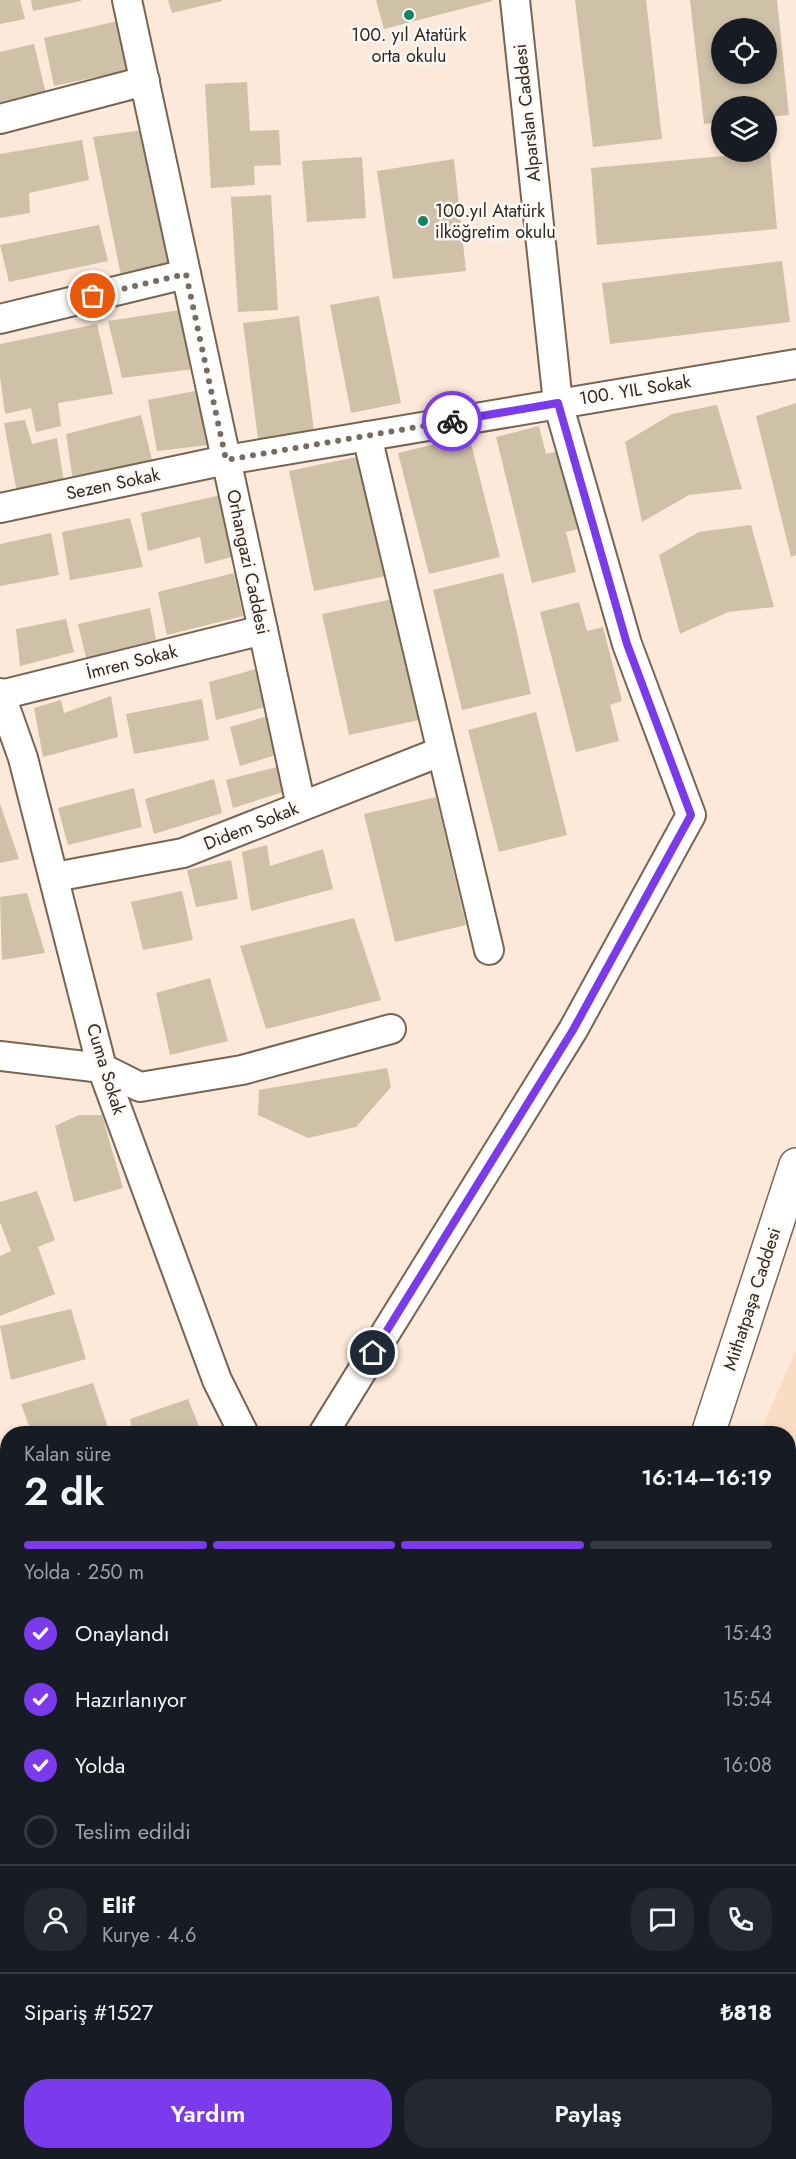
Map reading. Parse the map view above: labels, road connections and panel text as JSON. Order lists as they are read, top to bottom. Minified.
{"streets":{"street":["Alparslan Caddesi","100. YIL Sokak","Sezen Sokak","Orhangazi Caddesi","İmren Sokak","Didem Sokak","Cuma Sokak","Mithatpaşa Caddesi"]},"crossings":[["Alparslan Caddesi","100. YIL Sokak"],["100. YIL Sokak","Sezen Sokak"],["100. YIL Sokak","Orhangazi Caddesi"],["Sezen Sokak","Orhangazi Caddesi"],["Orhangazi Caddesi","İmren Sokak"],["Orhangazi Caddesi","Didem Sokak"],["İmren Sokak","Cuma Sokak"],["Didem Sokak","Cuma Sokak"]],"places":["100. yıl Atatürk orta okulu","100.yıl Atatürk ilköğretim okulu"],"page":{"heading":["2 dk","Kalan süre","16:14–16:19"],"panel":["Elif","Kurye · 4.6","Sipariş #1527","₺818"],"bar":"Yolda · 250 m","list":[["Onaylandı","15:43"],["Hazırlanıyor","15:54"],["Yolda","16:08"],"Teslim edildi"],"buttons":["Yardım","Paylaş"]}}
